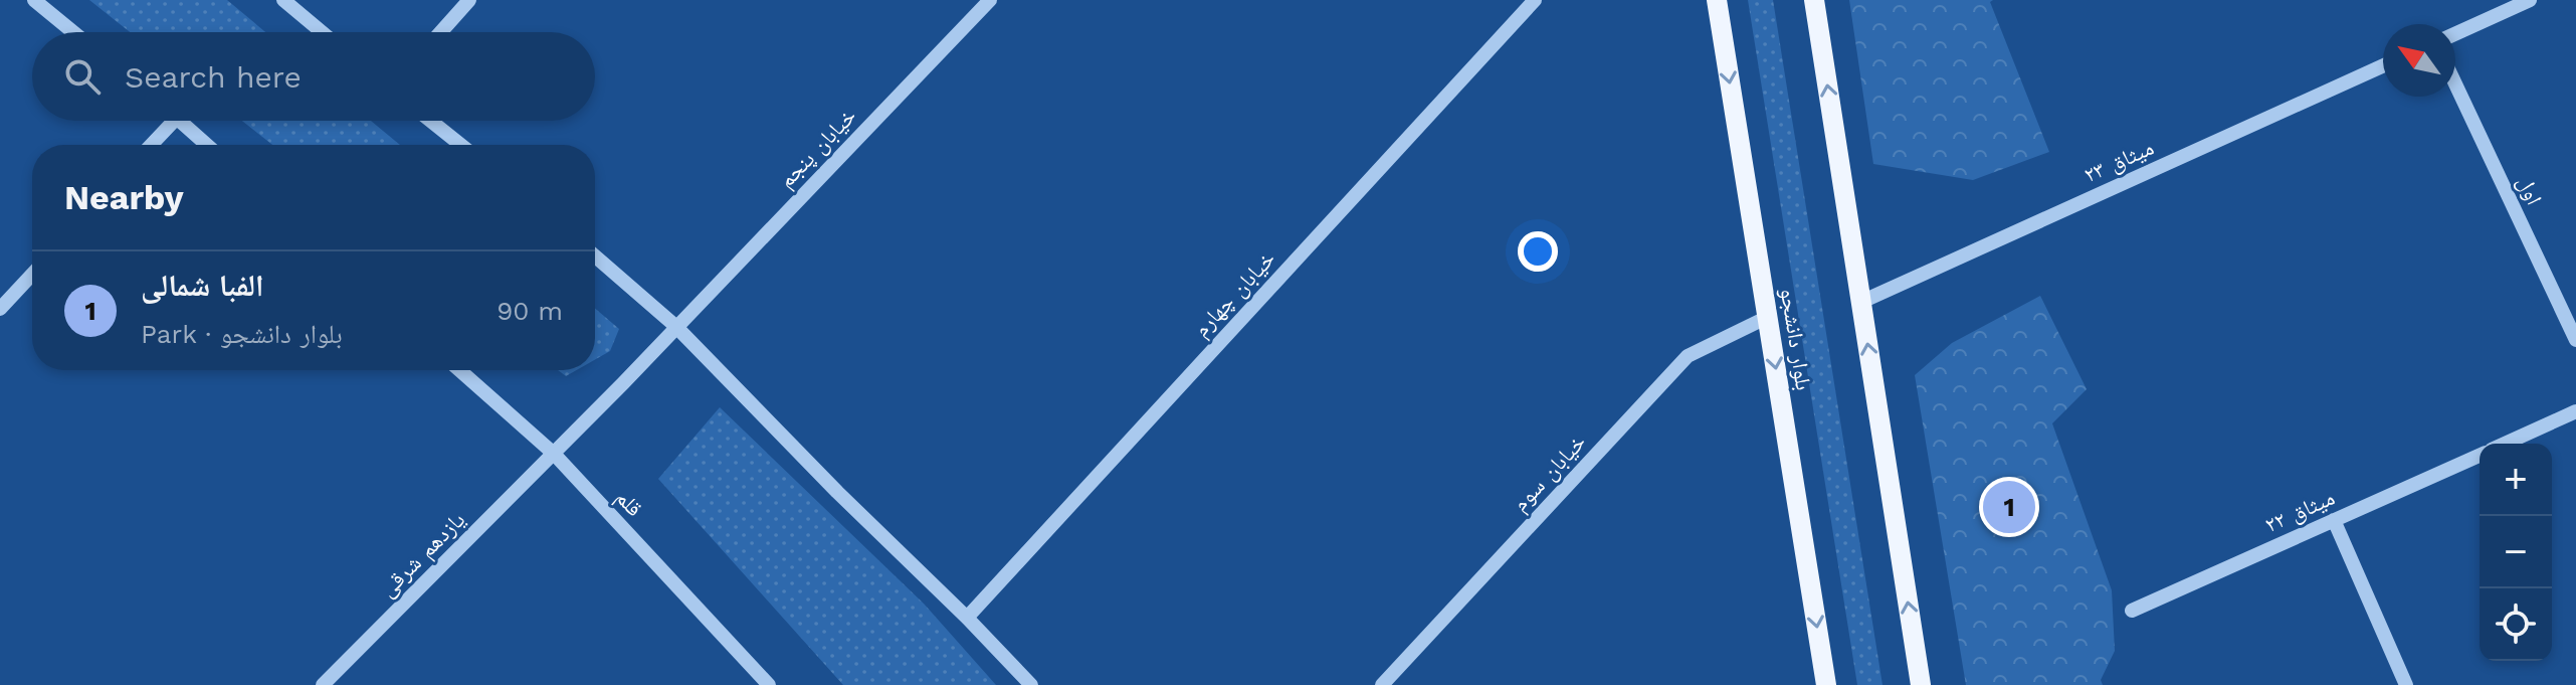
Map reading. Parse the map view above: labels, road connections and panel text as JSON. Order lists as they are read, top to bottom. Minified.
{"streets":{"main road":["بلوار دانشجو"],"street":["خیابان پنجم","میثاق ۲۳","اول","خیابان چهارم","خیابان سوم","قلم","میثاق ۲۲","یازدهم شرقی"]},"crossings":[["خیابان پنجم","قلم"],["خیابان پنجم","یازدهم شرقی"],["بلوار دانشجو","خیابان سوم"],["قلم","یازدهم شرقی"]],"north":"top left","page":{"search":"Search here","heading":"Nearby","list":[{"mark":"1","name":"الفبا شمالی","note":"Park · بلوار دانشجو","value":"90 m"}],"map_buttons":["+","−"],"pins":"1"}}
